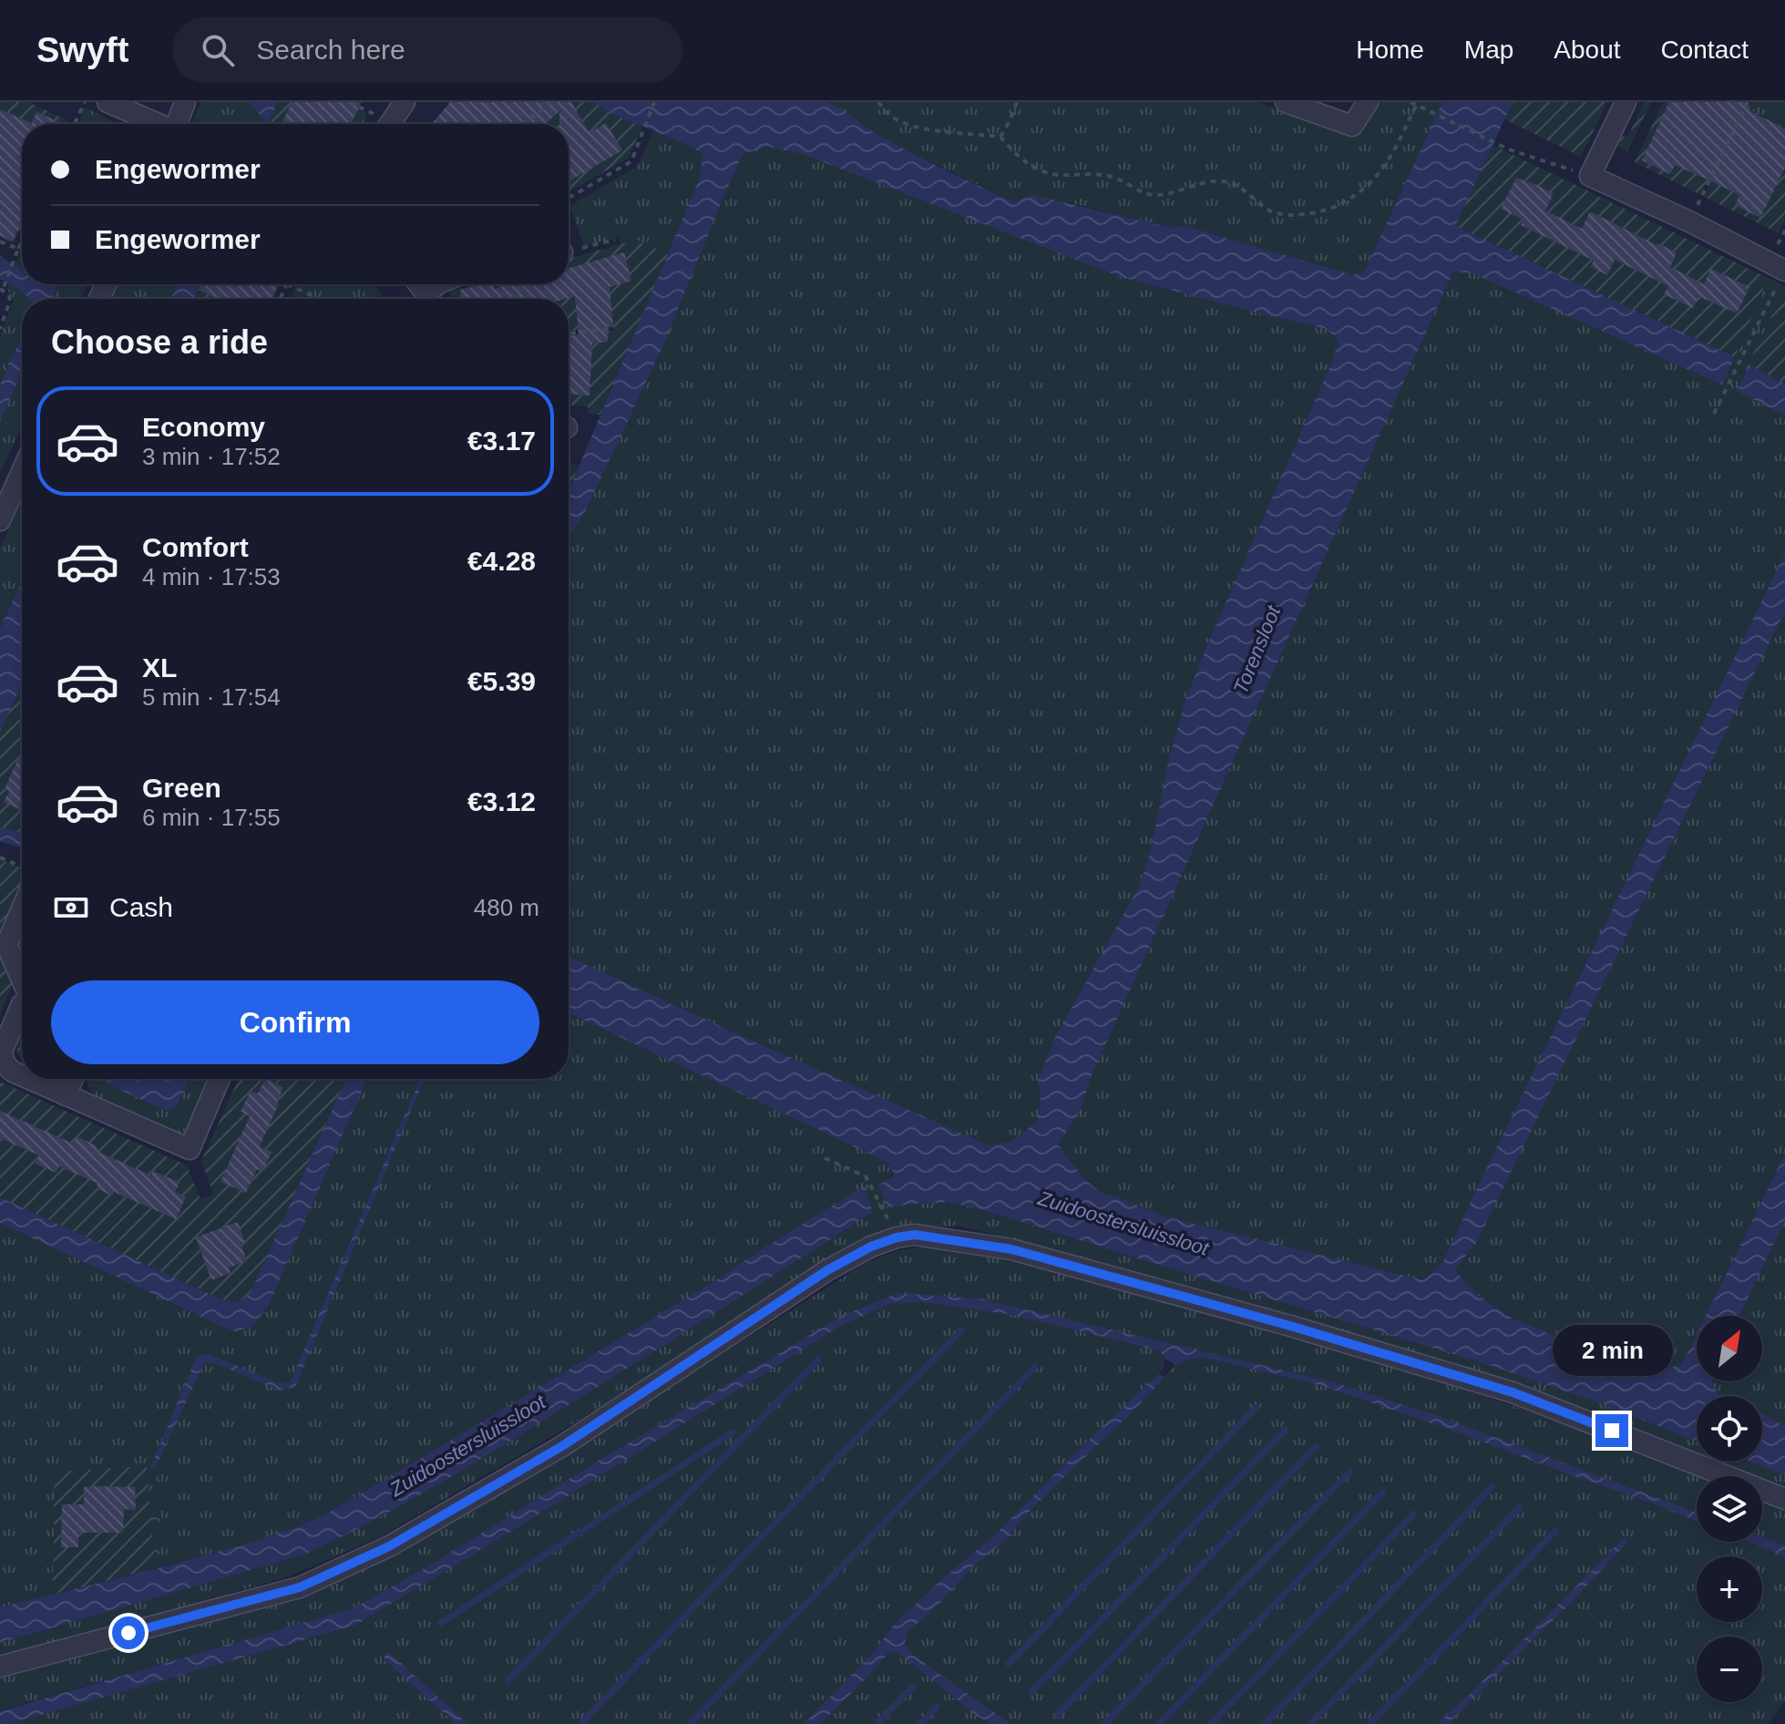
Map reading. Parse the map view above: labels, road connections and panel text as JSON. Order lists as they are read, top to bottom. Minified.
{"water":["Torensloot","Zuidoostersluissloot"],"north":"top right","page":{"header":"Swyft","search":"Search here","nav":["Home","Map","About","Contact"],"banner":["Engewormer","Engewormer"],"heading":"Choose a ride","list":[{"name":"Economy","note":"3 min · 17:52","value":"€3.17"},{"name":"Comfort","note":"4 min · 17:53","value":"€4.28"},{"name":"XL","note":"5 min · 17:54","value":"€5.39"},{"name":"Green","note":"6 min · 17:55","value":"€3.12"}],"pay":["Cash","480 m"],"buttons":"Confirm","map_buttons":["+","−"],"bubble":"2 min"}}
